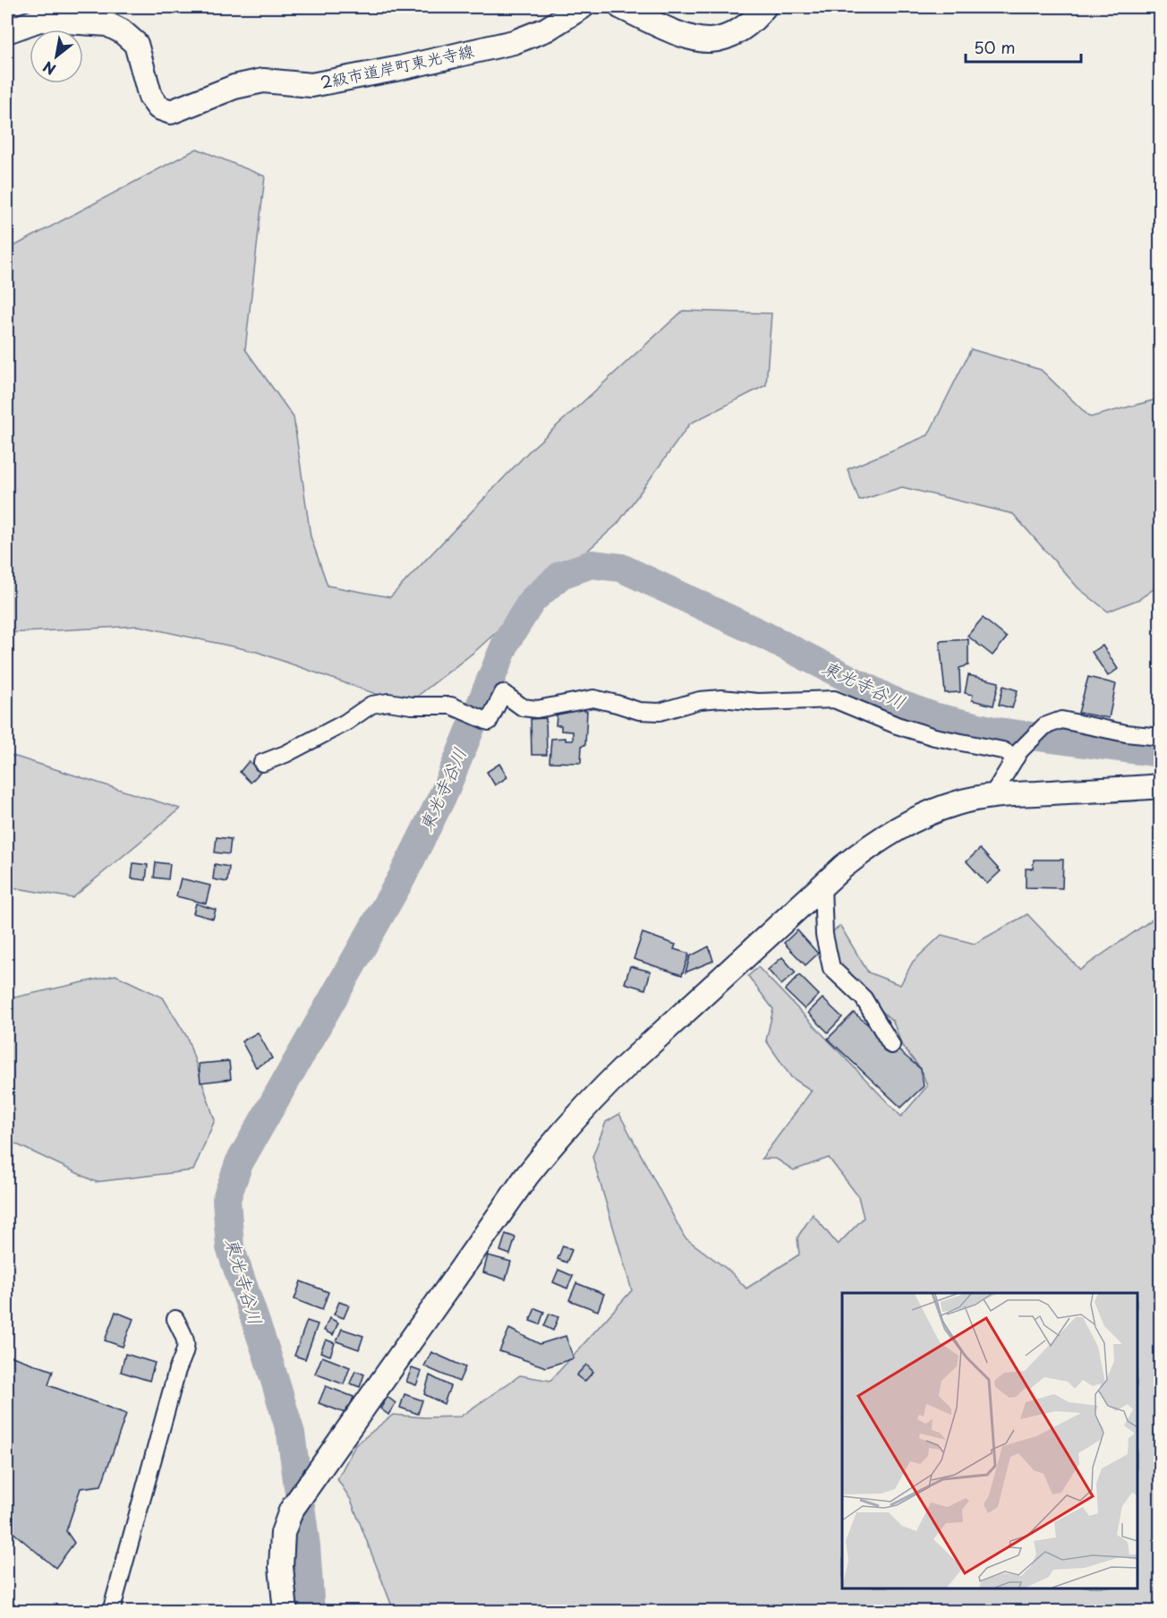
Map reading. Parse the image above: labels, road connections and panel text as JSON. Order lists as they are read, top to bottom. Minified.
{"streets":{"street":["2級市道岸町東光寺線"]},"water":["東光寺谷川"],"scale_bar":"50 m","north":"bottom left"}
